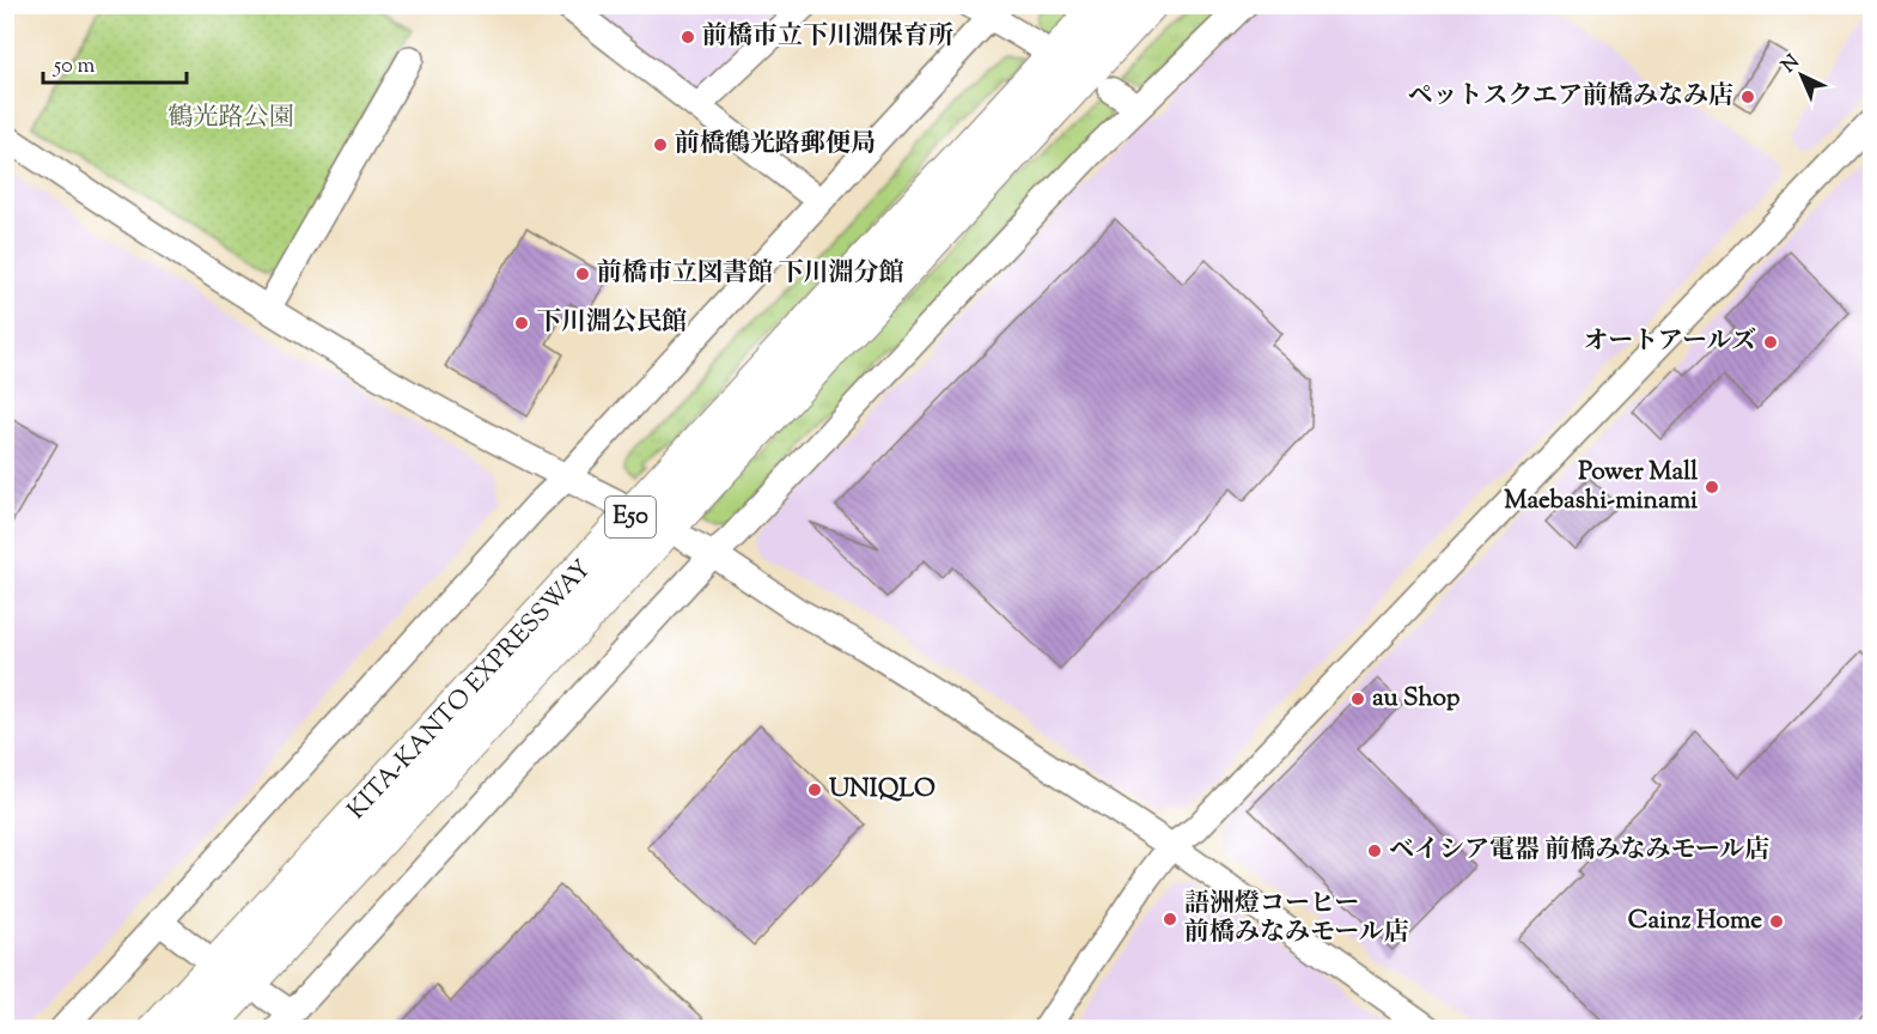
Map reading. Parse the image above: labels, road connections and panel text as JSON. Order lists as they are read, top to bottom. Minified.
{"streets":{"highway":["E50","KITA-KANTO EXPRESSWAY"]},"parks":["鶴光路公園"],"places":["前橋市立下川淵保育所","ペットスクエア前橋みなみ店","前橋鶴光路郵便局","前橋市立図書館 下川淵分館","下川淵公民館","オートアールズ","Power Mall Maebashi-minami","au Shop","UNIQLO","ベイシア電器 前橋みなみモール店","語洲燈コーヒー 前橋みなみモール店","Cainz Home"],"scale_bar":"50 m","north":"top left"}
